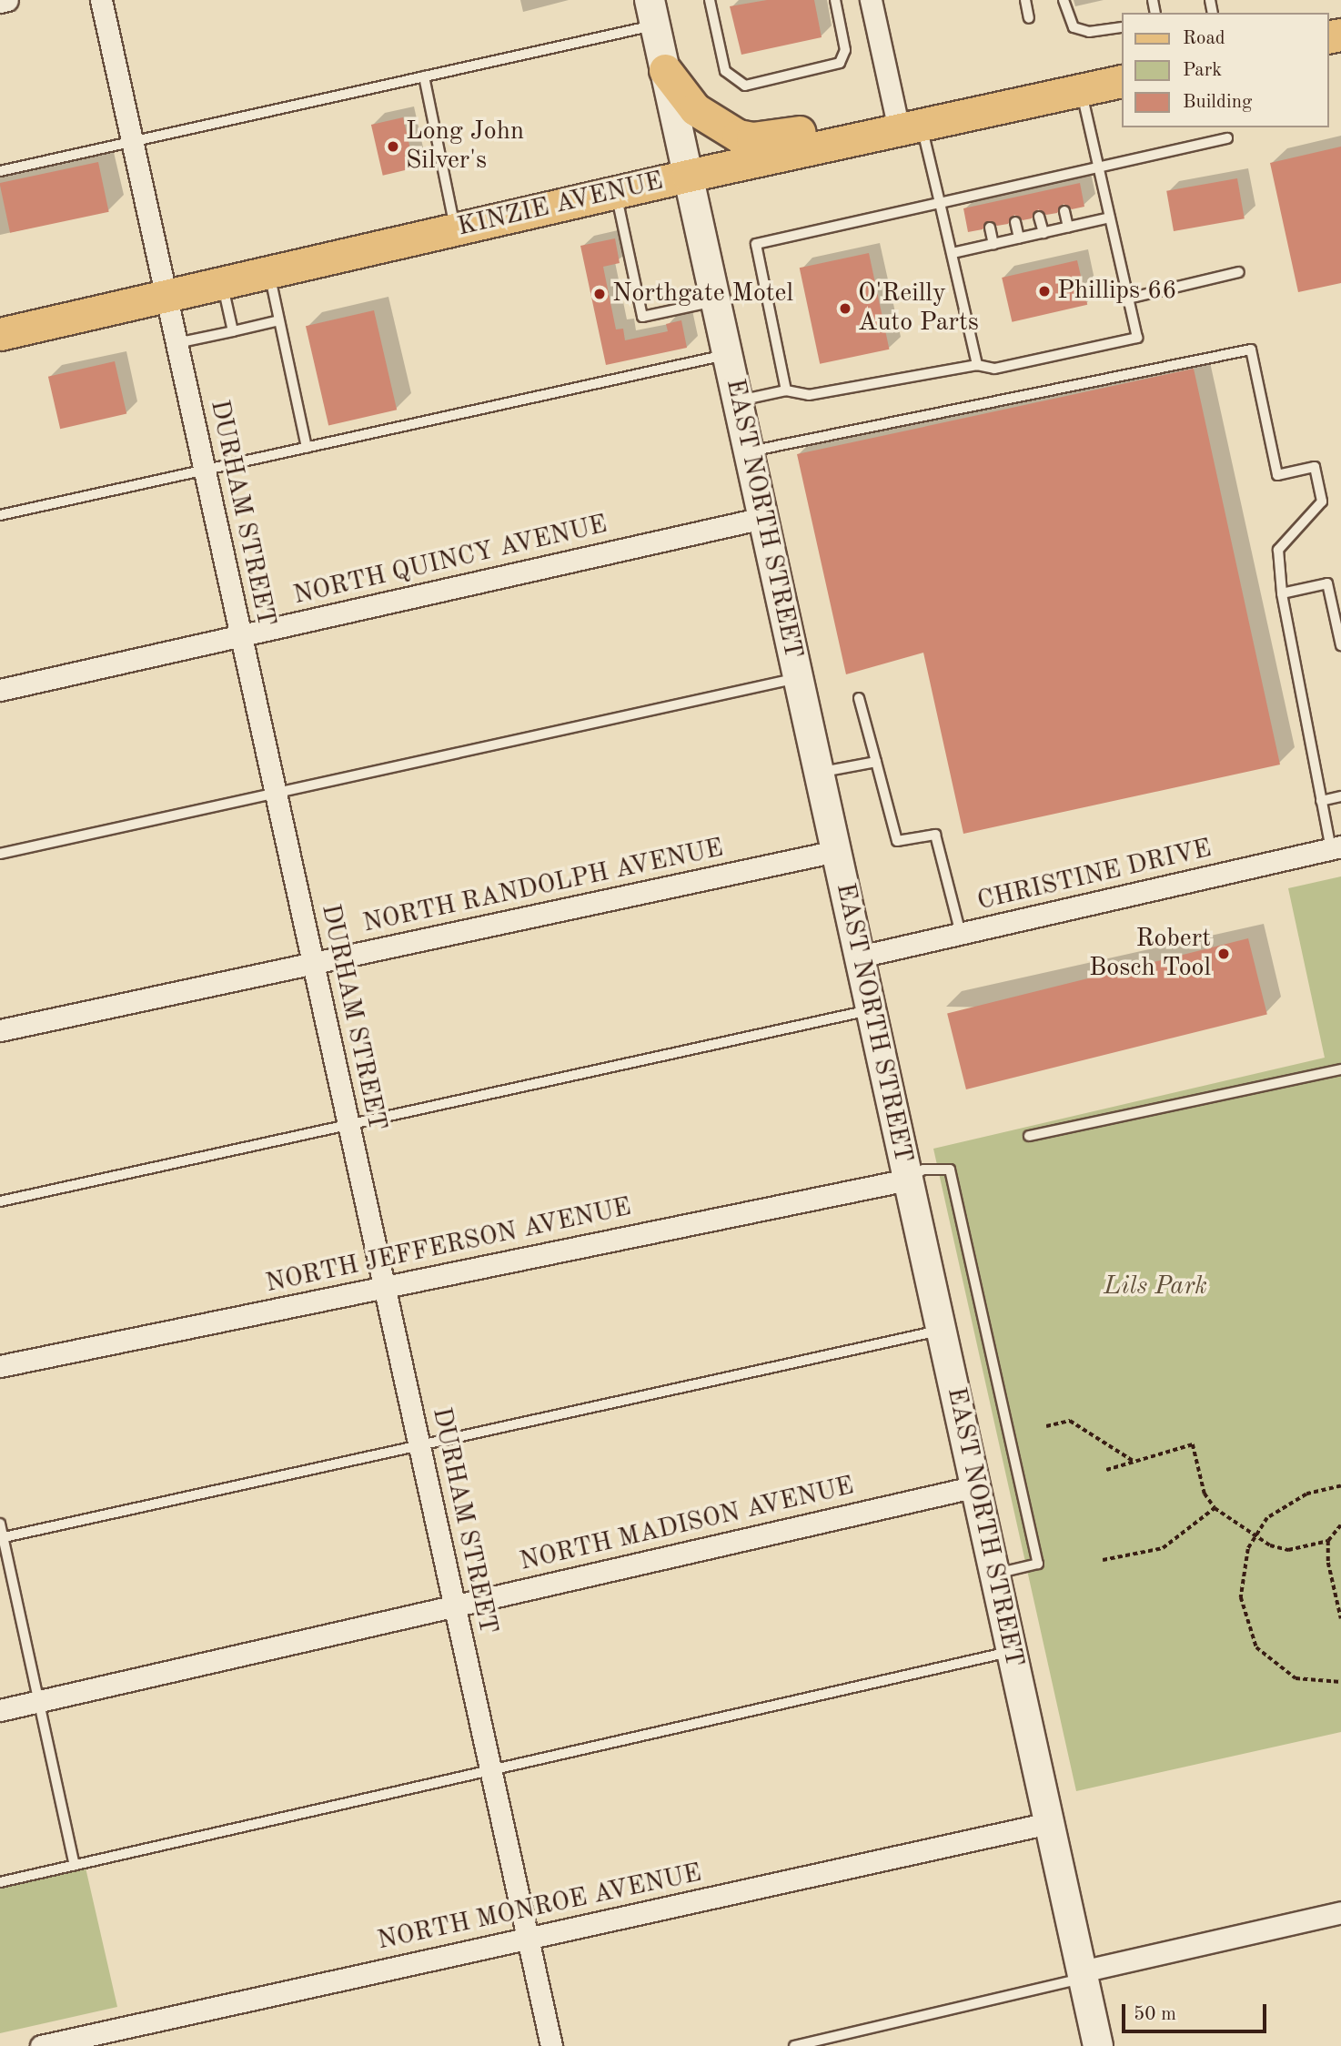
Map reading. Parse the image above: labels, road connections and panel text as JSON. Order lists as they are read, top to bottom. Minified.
{"streets":{"main road":["KINZIE AVENUE"],"street":["DURHAM STREET","EAST NORTH STREET","NORTH QUINCY AVENUE","CHRISTINE DRIVE","NORTH RANDOLPH AVENUE","NORTH JEFFERSON AVENUE","NORTH MADISON AVENUE","NORTH MONROE AVENUE"]},"crossings":[["KINZIE AVENUE","DURHAM STREET"],["KINZIE AVENUE","EAST NORTH STREET"],["DURHAM STREET","NORTH QUINCY AVENUE"],["DURHAM STREET","NORTH RANDOLPH AVENUE"],["DURHAM STREET","NORTH JEFFERSON AVENUE"],["DURHAM STREET","NORTH MADISON AVENUE"],["DURHAM STREET","NORTH MONROE AVENUE"],["EAST NORTH STREET","NORTH QUINCY AVENUE"],["EAST NORTH STREET","CHRISTINE DRIVE"],["EAST NORTH STREET","NORTH RANDOLPH AVENUE"],["EAST NORTH STREET","NORTH JEFFERSON AVENUE"],["EAST NORTH STREET","NORTH MADISON AVENUE"],["EAST NORTH STREET","NORTH MONROE AVENUE"]],"parks":["Lils Park"],"places":["Long John Silver's","Phillips 66","Northgate Motel","O'Reilly Auto Parts","Robert Bosch Tool"],"legend":["Road","Park","Building"],"scale_bar":"50 m"}
